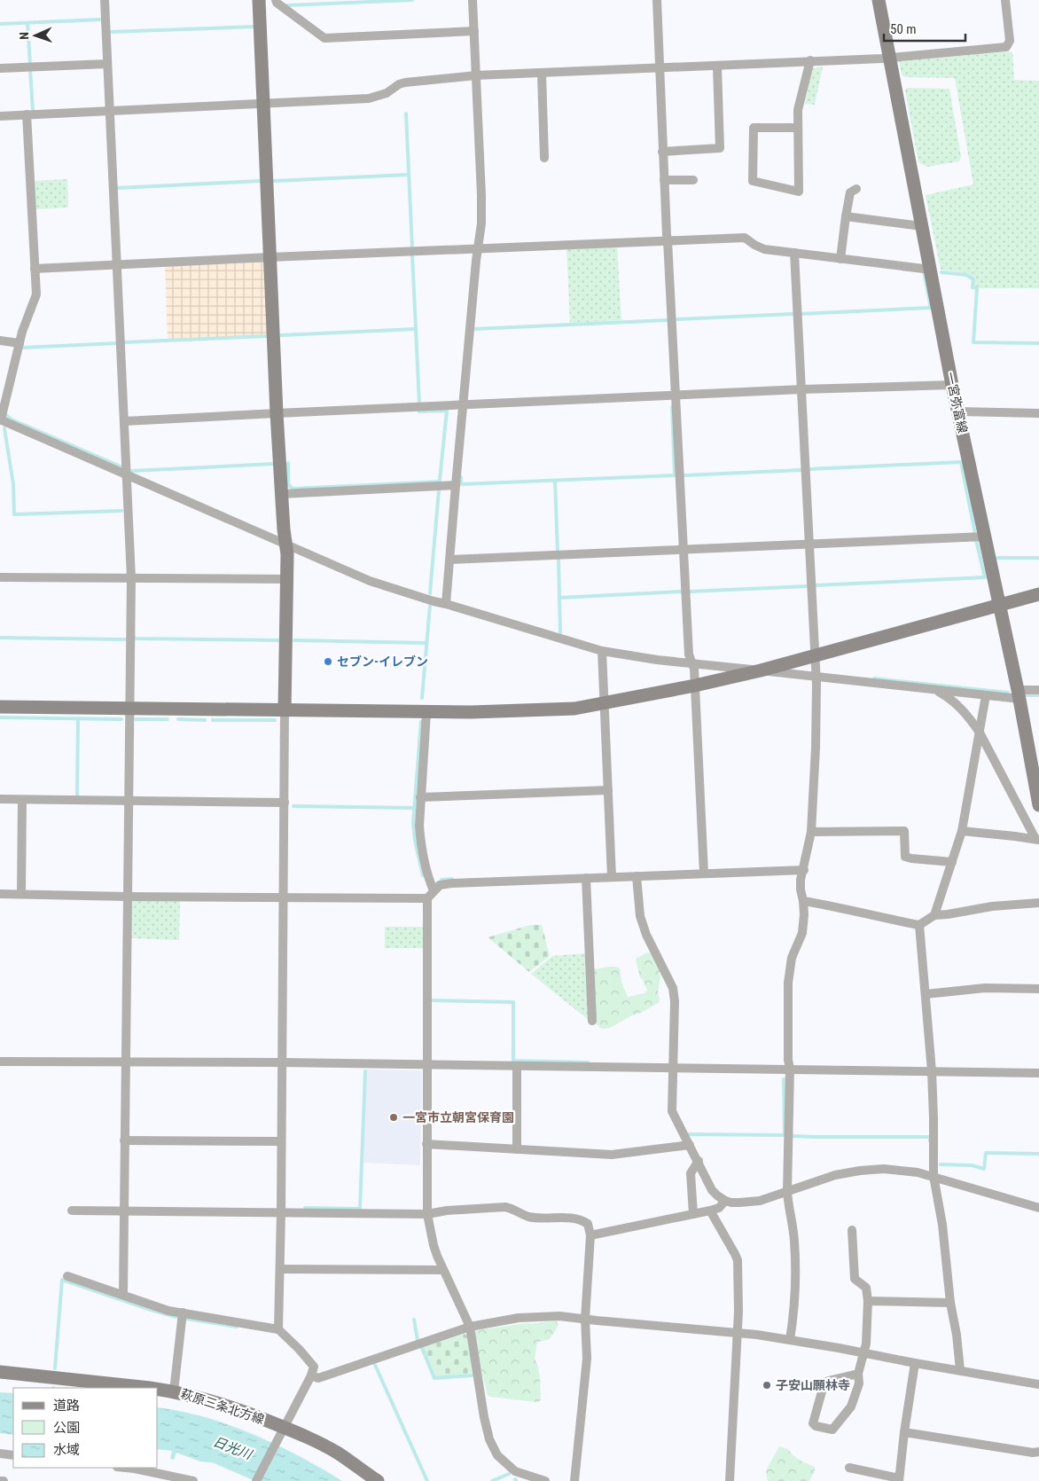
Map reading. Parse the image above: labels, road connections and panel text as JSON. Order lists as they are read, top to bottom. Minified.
{"streets":{"street":["一宮弥富線","萩原三条北方線"]},"water":["日光川"],"places":["セブン-イレブン","一宮市立朝宮保育園","子安山願林寺"],"legend":["道路","公園","水域"],"scale_bar":"50 m","north":"left"}
